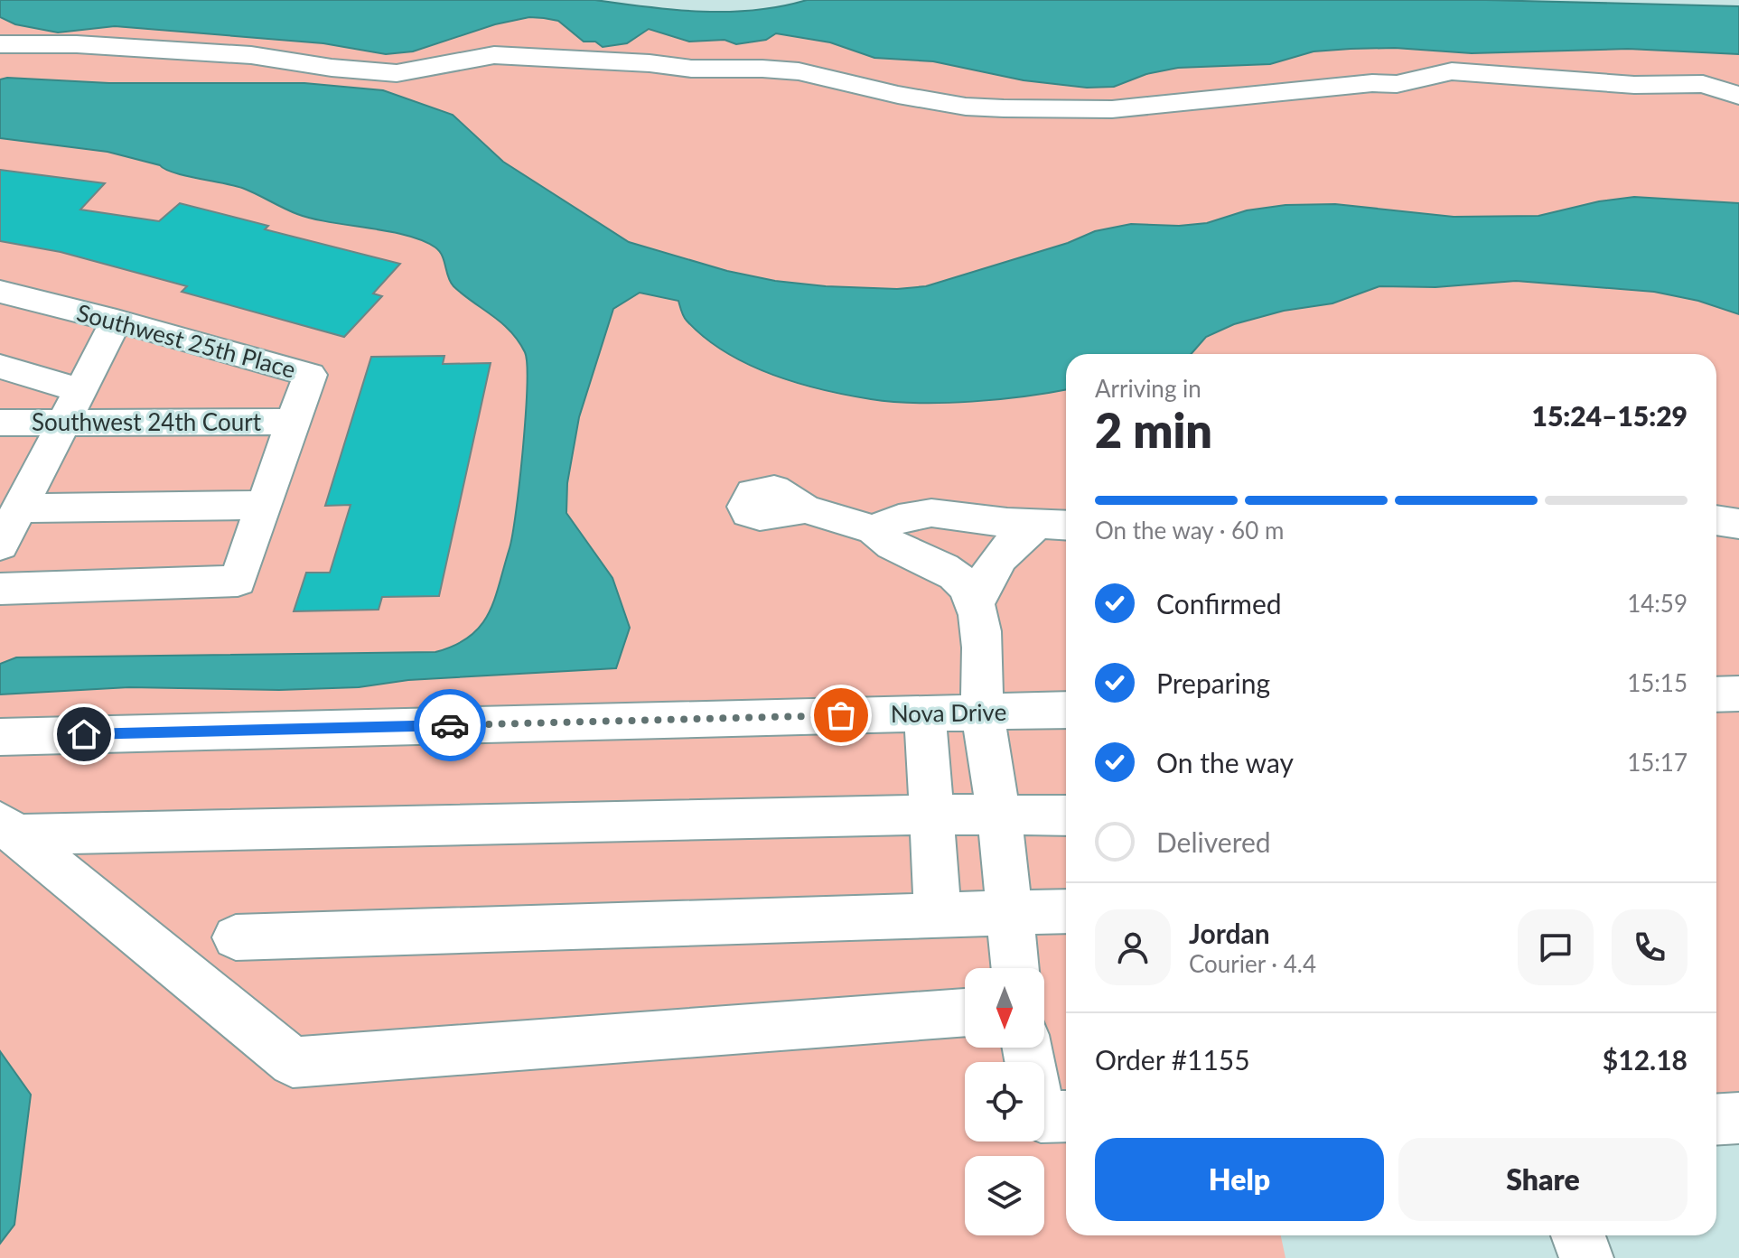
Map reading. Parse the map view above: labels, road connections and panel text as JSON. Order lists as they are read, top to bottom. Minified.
{"streets":{"street":["Southwest 25th Place","Southwest 24th Court","Nova Drive"]},"crossings":[["Southwest 25th Place","Southwest 24th Court"]],"north":"bottom","page":{"heading":["2 min","Arriving in","15:24–15:29"],"panel":["Jordan","Courier · 4.4","Order #1155","$12.18"],"bar":"On the way · 60 m","list":[["Confirmed","14:59"],["Preparing","15:15"],["On the way","15:17"],"Delivered"],"buttons":["Help","Share"]}}
